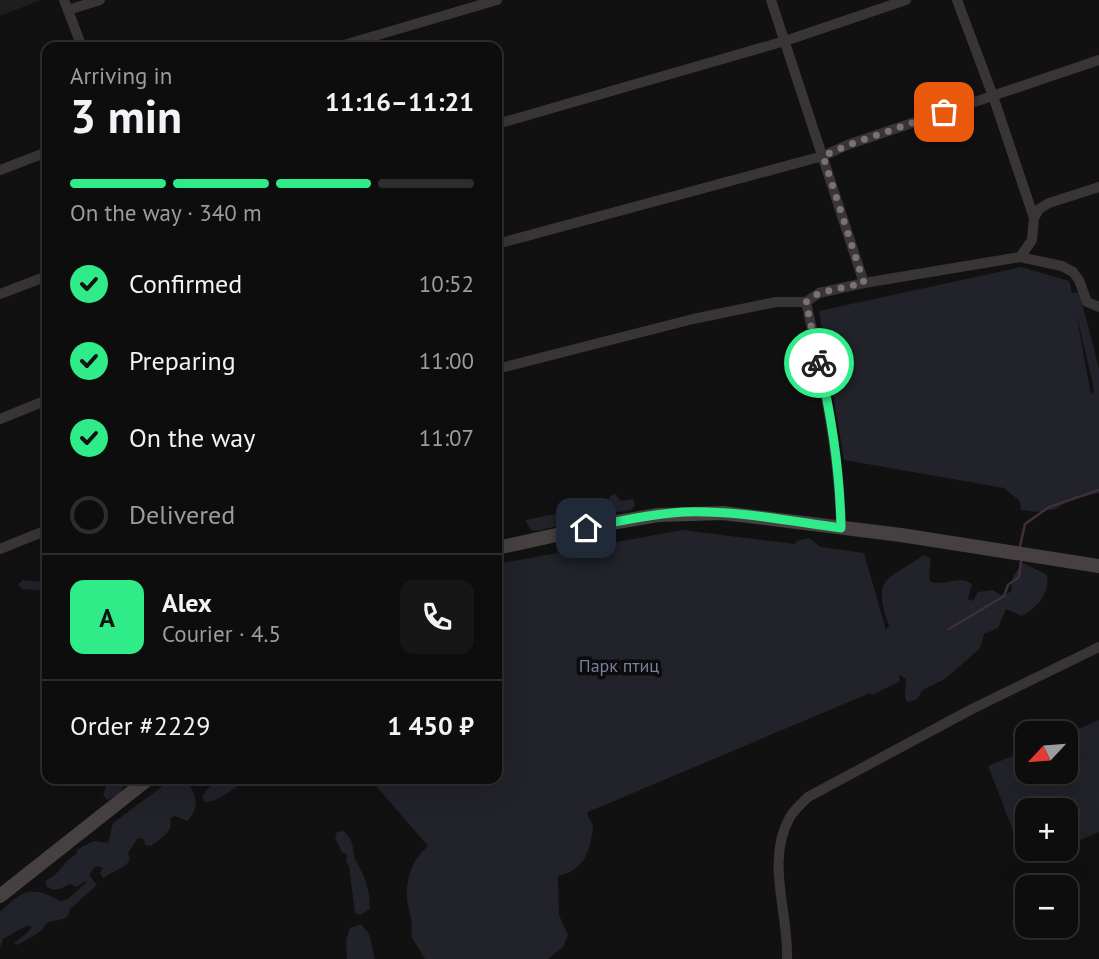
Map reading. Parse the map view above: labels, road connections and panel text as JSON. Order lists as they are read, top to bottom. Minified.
{"parks":["Парк птиц"],"north":"bottom left","page":{"heading":["3 min","Arriving in","11:16–11:21"],"panel":["Alex","Courier · 4.5","Order #2229","1 450 ₽"],"bar":"On the way · 340 m","list":[["Confirmed","10:52"],["Preparing","11:00"],["On the way","11:07"],"Delivered"],"round":"A","map_buttons":["+","−"]}}
